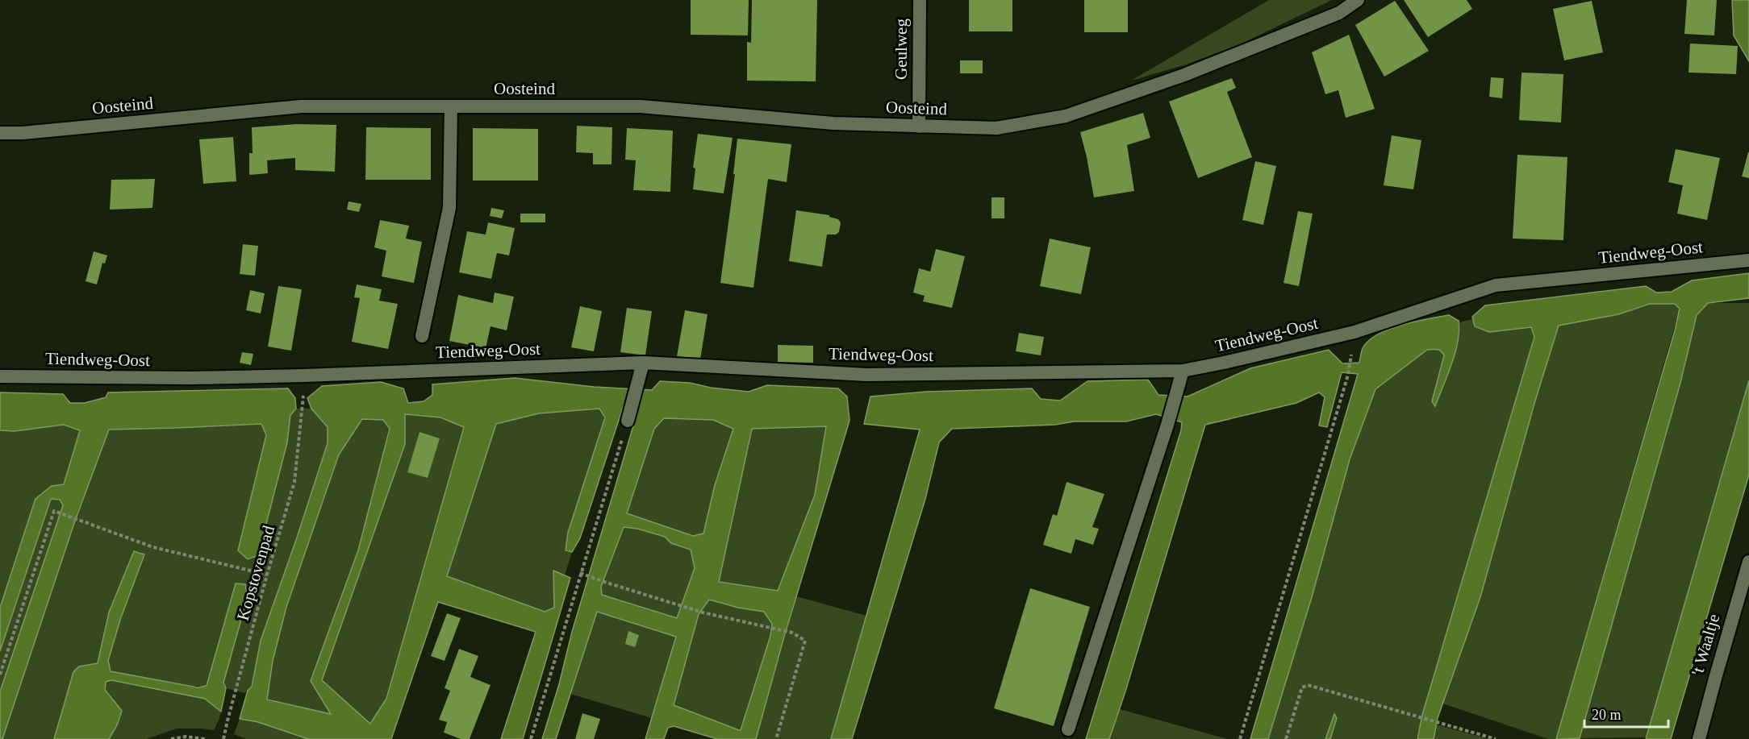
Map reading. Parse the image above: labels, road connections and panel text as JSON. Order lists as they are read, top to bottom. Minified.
{"streets":{"street":["Geulweg","Oosteind","Tiendweg-Oost","'t Waaltje"],"path":["Kopstovenpad"]},"crossings":[["Geulweg","Oosteind"]],"scale_bar":"20 m"}
